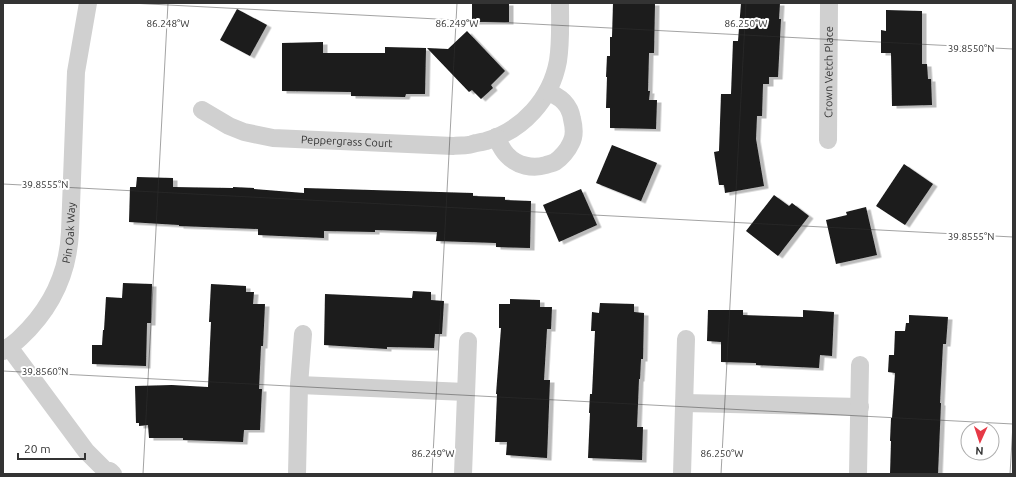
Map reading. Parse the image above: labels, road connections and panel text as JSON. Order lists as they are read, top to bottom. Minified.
{"streets":{"street":["Crown Vetch Place","Peppergrass Court","Pin Oak Way"]},"scale_bar":"20 m","north":"bottom","coordinates":["86.248°W","86.249°W","86.250°W","39.8550°N","39.8555°N","39.8560°N"]}
